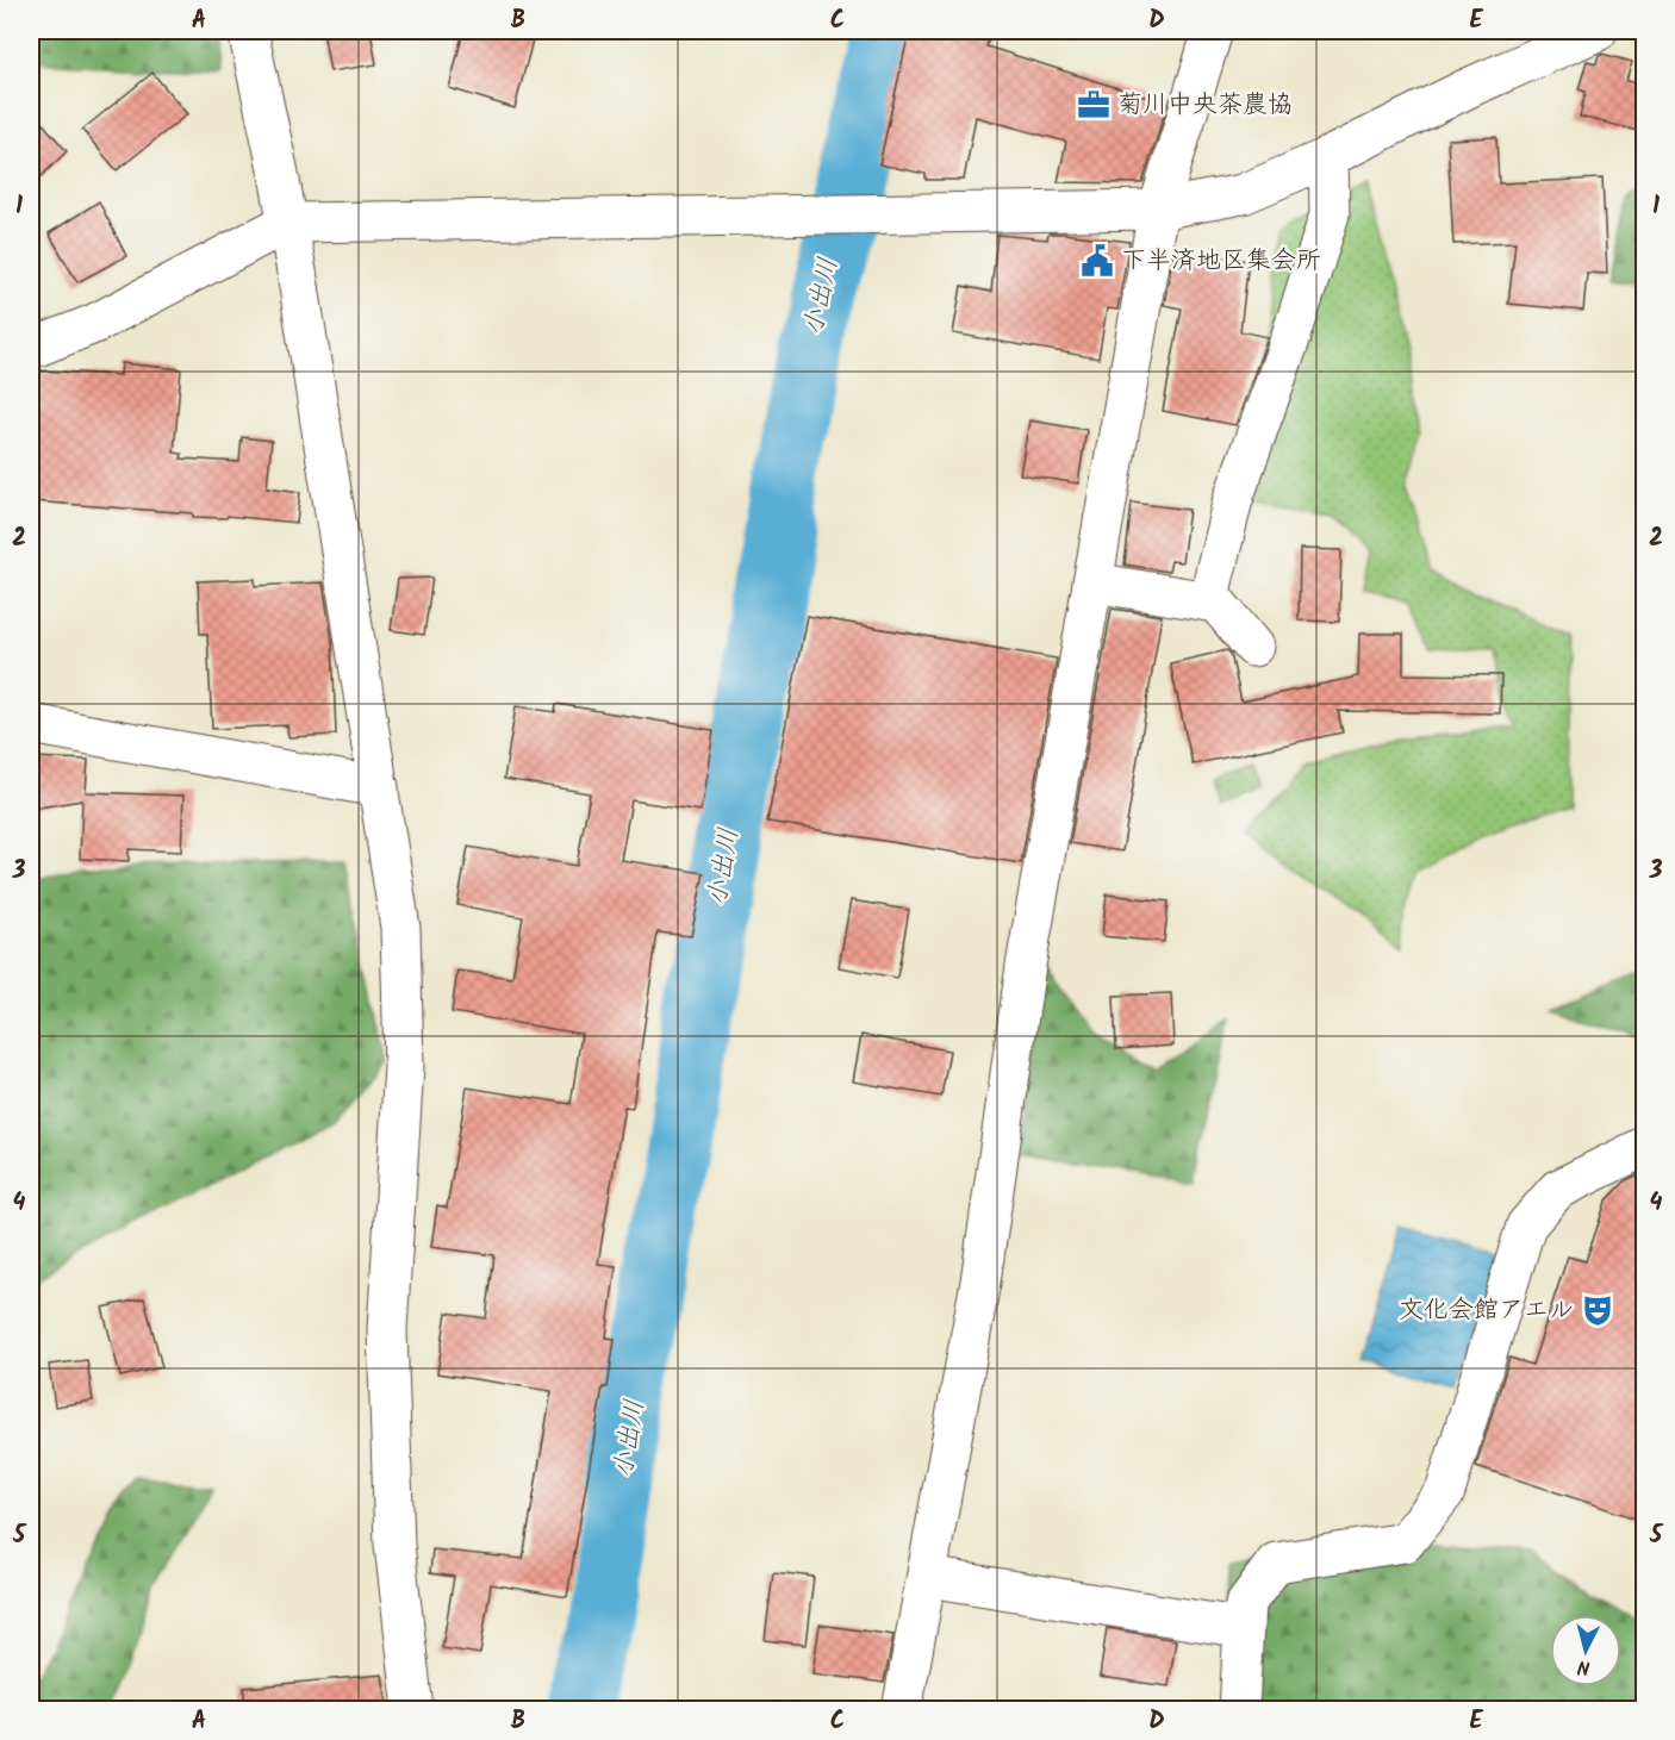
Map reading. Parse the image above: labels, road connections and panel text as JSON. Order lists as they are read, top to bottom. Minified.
{"water":["小出川"],"places":{"office":["菊川中央茶農協"],"public building":["下半済地区集会所"],"theatre":["文化会館アエル"]},"north":"bottom","grid":{"columns":["A","B","C","D","E"],"rows":["1","2","3","4","5"]}}
